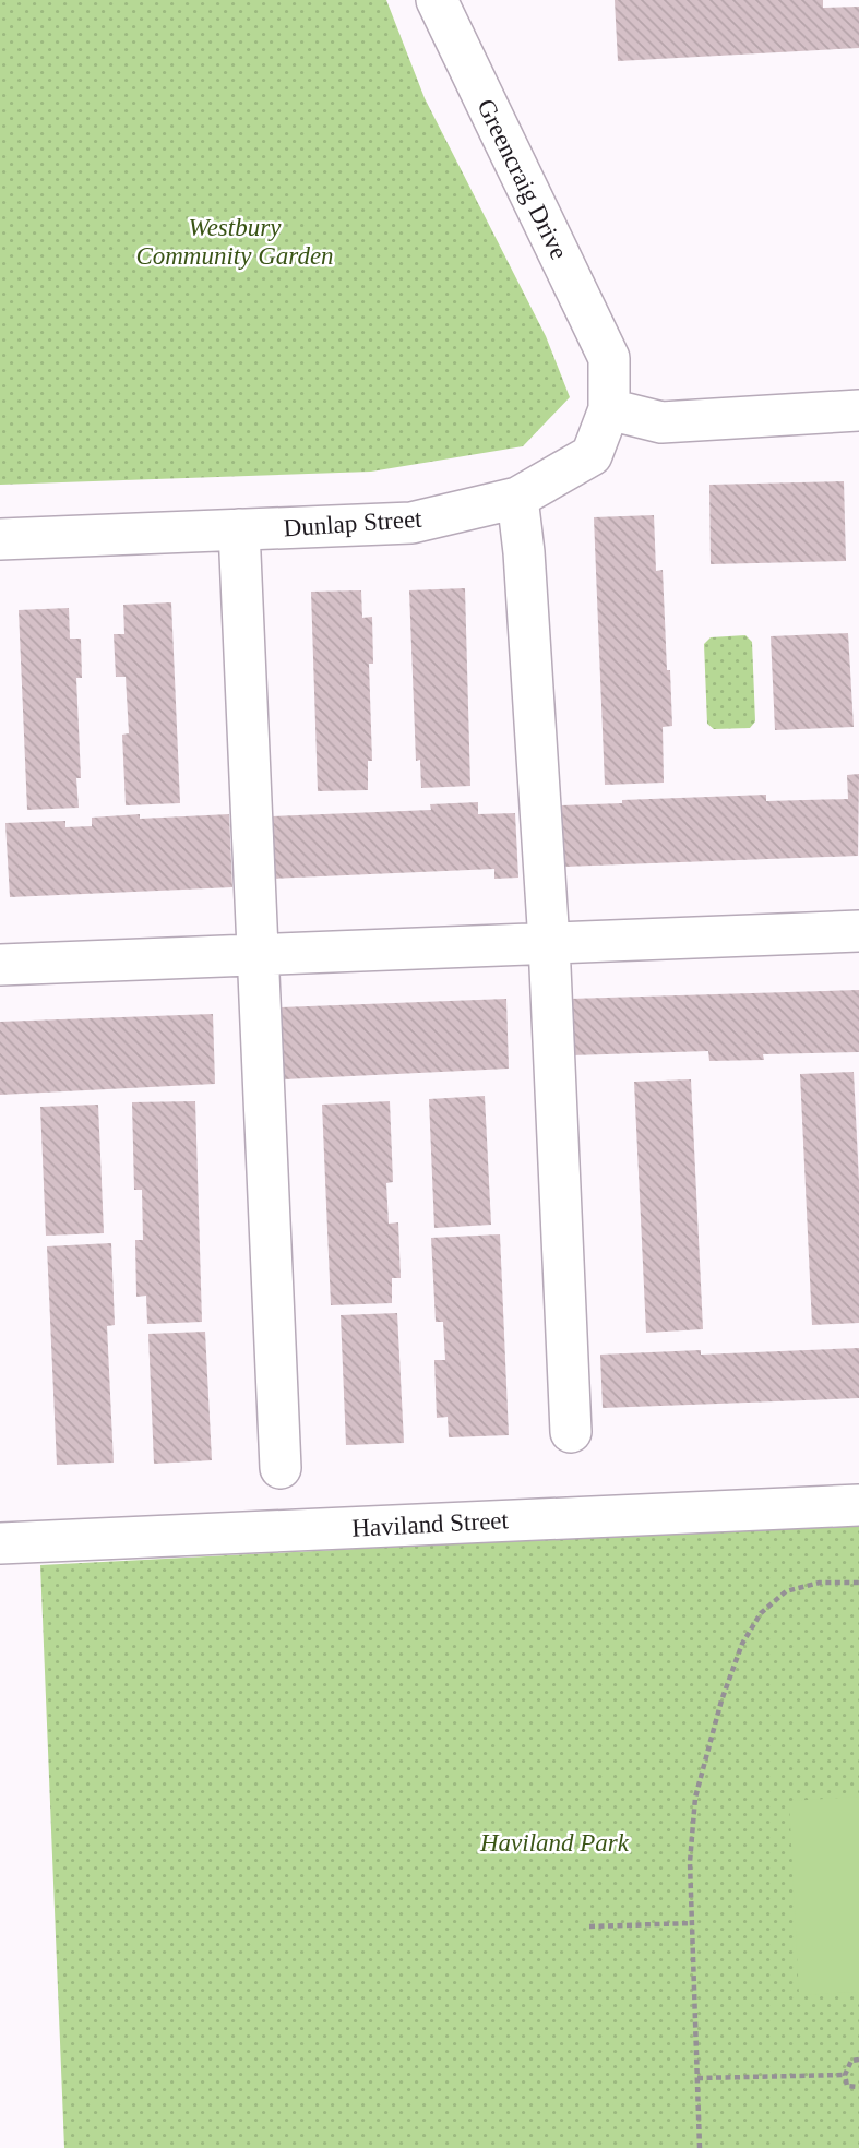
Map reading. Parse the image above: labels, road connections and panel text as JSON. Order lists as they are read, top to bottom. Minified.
{"streets":{"street":["Greencraig Drive","Dunlap Street","Haviland Street"]},"crossings":[["Greencraig Drive","Dunlap Street"]],"parks":["Westbury Community Garden","Haviland Park"]}
